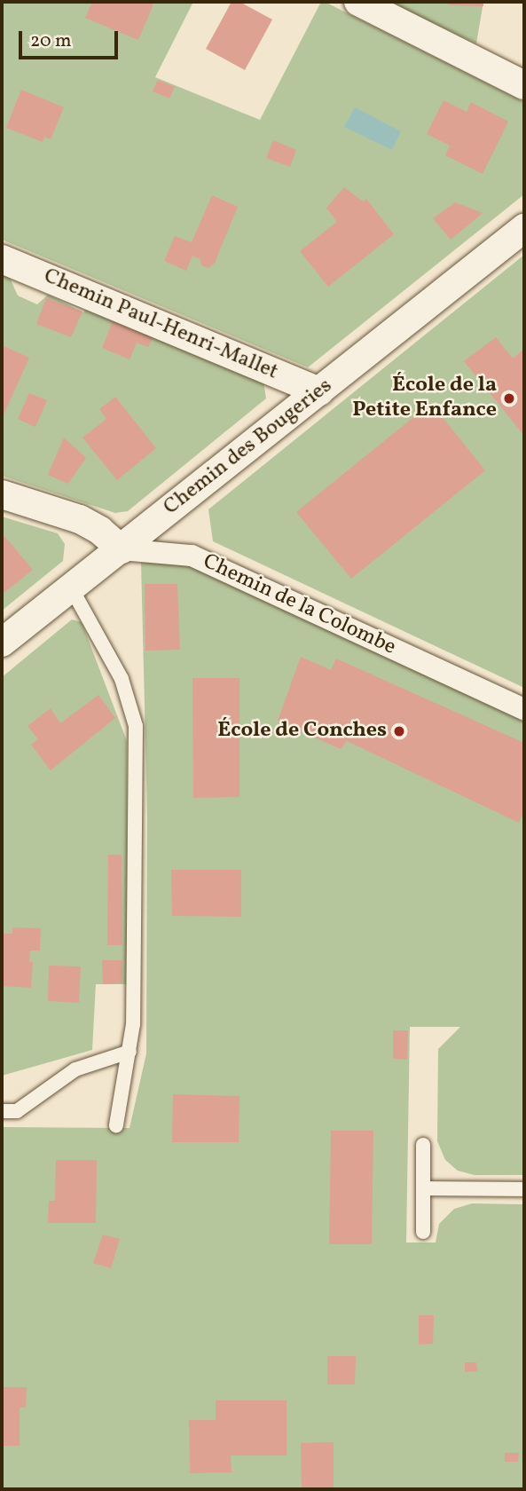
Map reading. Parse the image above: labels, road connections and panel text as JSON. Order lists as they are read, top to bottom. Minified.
{"streets":{"street":["Chemin Paul-Henri-Mallet","Chemin des Bougeries","Chemin de la Colombe"]},"crossings":[["Chemin Paul-Henri-Mallet","Chemin des Bougeries"],["Chemin des Bougeries","Chemin de la Colombe"]],"places":["École de la Petite Enfance","École de Conches"],"scale_bar":"20 m"}
